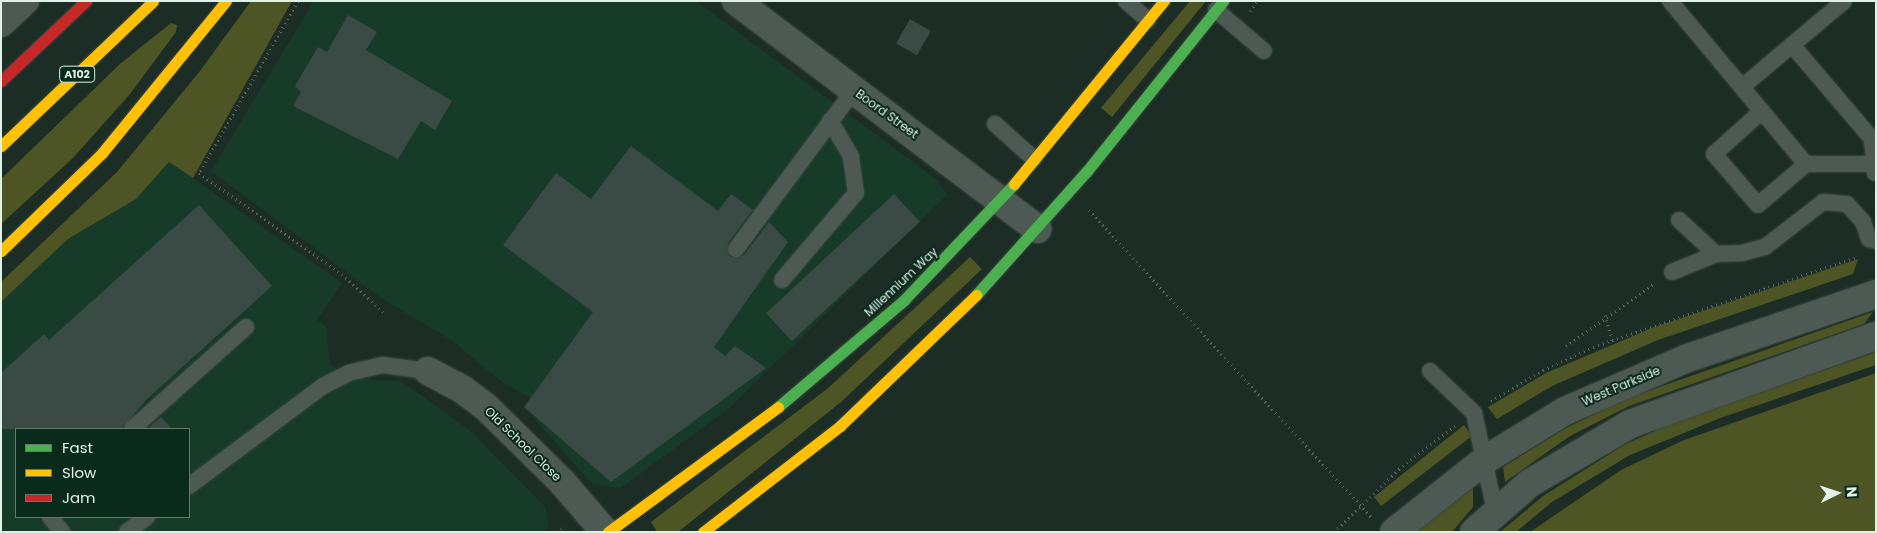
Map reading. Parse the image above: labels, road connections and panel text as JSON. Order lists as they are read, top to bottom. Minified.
{"streets":{"main road":["A102","Millennium Way"],"street":["Boord Street","West Parkside","Old School Close"]},"crossings":[["Boord Street","Millennium Way"],["Millennium Way","Old School Close"]],"legend":["Fast","Slow","Jam"],"north":"right"}
